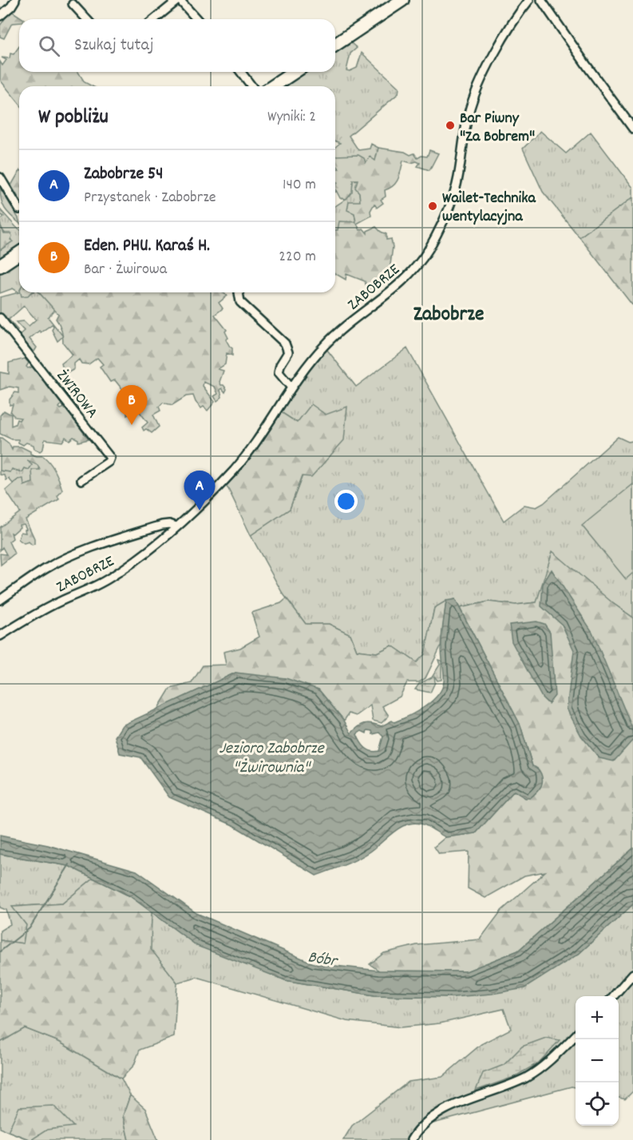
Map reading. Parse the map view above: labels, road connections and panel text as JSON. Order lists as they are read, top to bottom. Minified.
{"streets":{"street":["ZABOBRZE","ŻWIROWA"]},"districts":["Zabobrze"],"water":["Jezioro Zabobrze \"Żwirownia\"","Bóbr"],"places":["Bar Piwny \"Za Bobrem\"","Wailet-Technika wentylacyjna"],"page":{"search":"Szukaj tutaj","heading":["W pobliżu","Wyniki: 2"],"list":[{"mark":"A","name":"Zabobrze 54","note":"Przystanek · Zabobrze","value":"140 m"},{"mark":"B","name":"Eden. PHU. Karaś H.","note":"Bar · Żwirowa","value":"220 m"}],"pins":["B","A"],"map_buttons":["+","−"]}}
